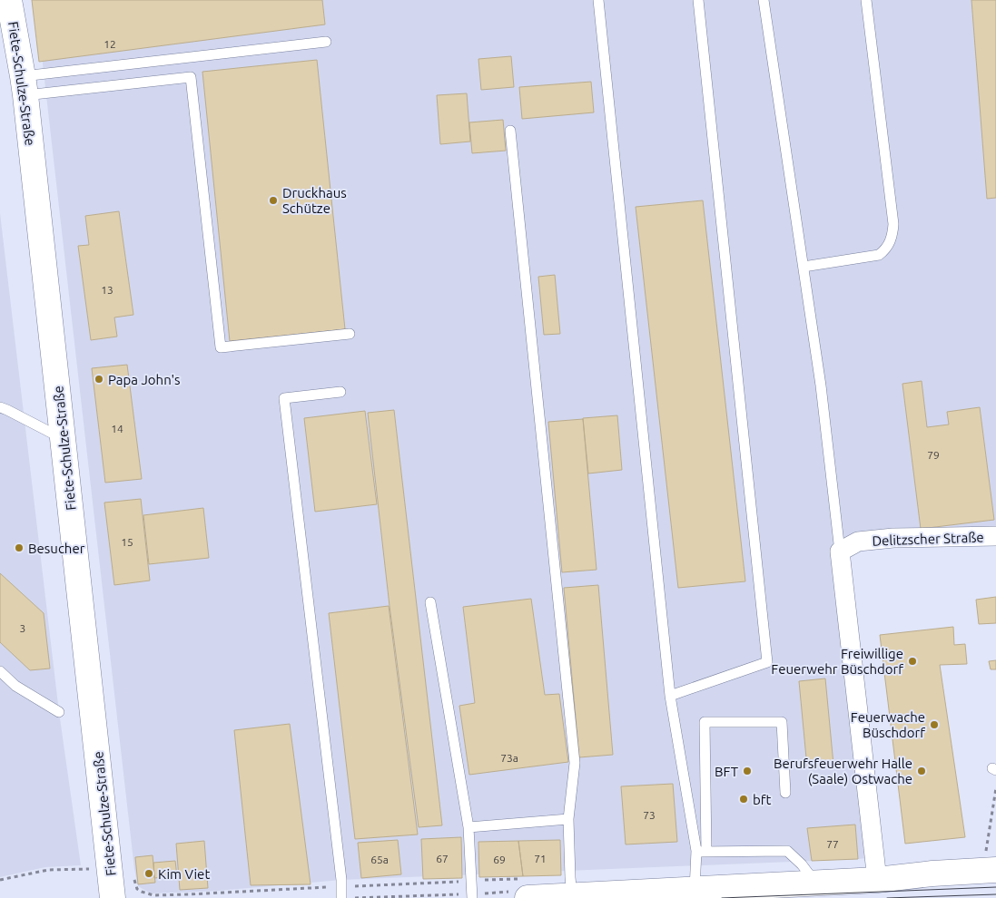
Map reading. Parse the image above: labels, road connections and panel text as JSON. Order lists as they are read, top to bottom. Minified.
{"streets":{"street":["Fiete-Schulze-Straße","Delitzscher Straße"]},"places":["Druckhaus Schütze","Papa John's","Besucher","Freiwillige Feuerwehr Büschdorf","Feuerwache Büschdorf","BFT","Berufsfeuerwehr Halle (Saale) Ostwache","bft","Kim Viet"],"house_numbers":["12","13","14","79","15","3","73a","73","77","67","71","65a","69"]}
